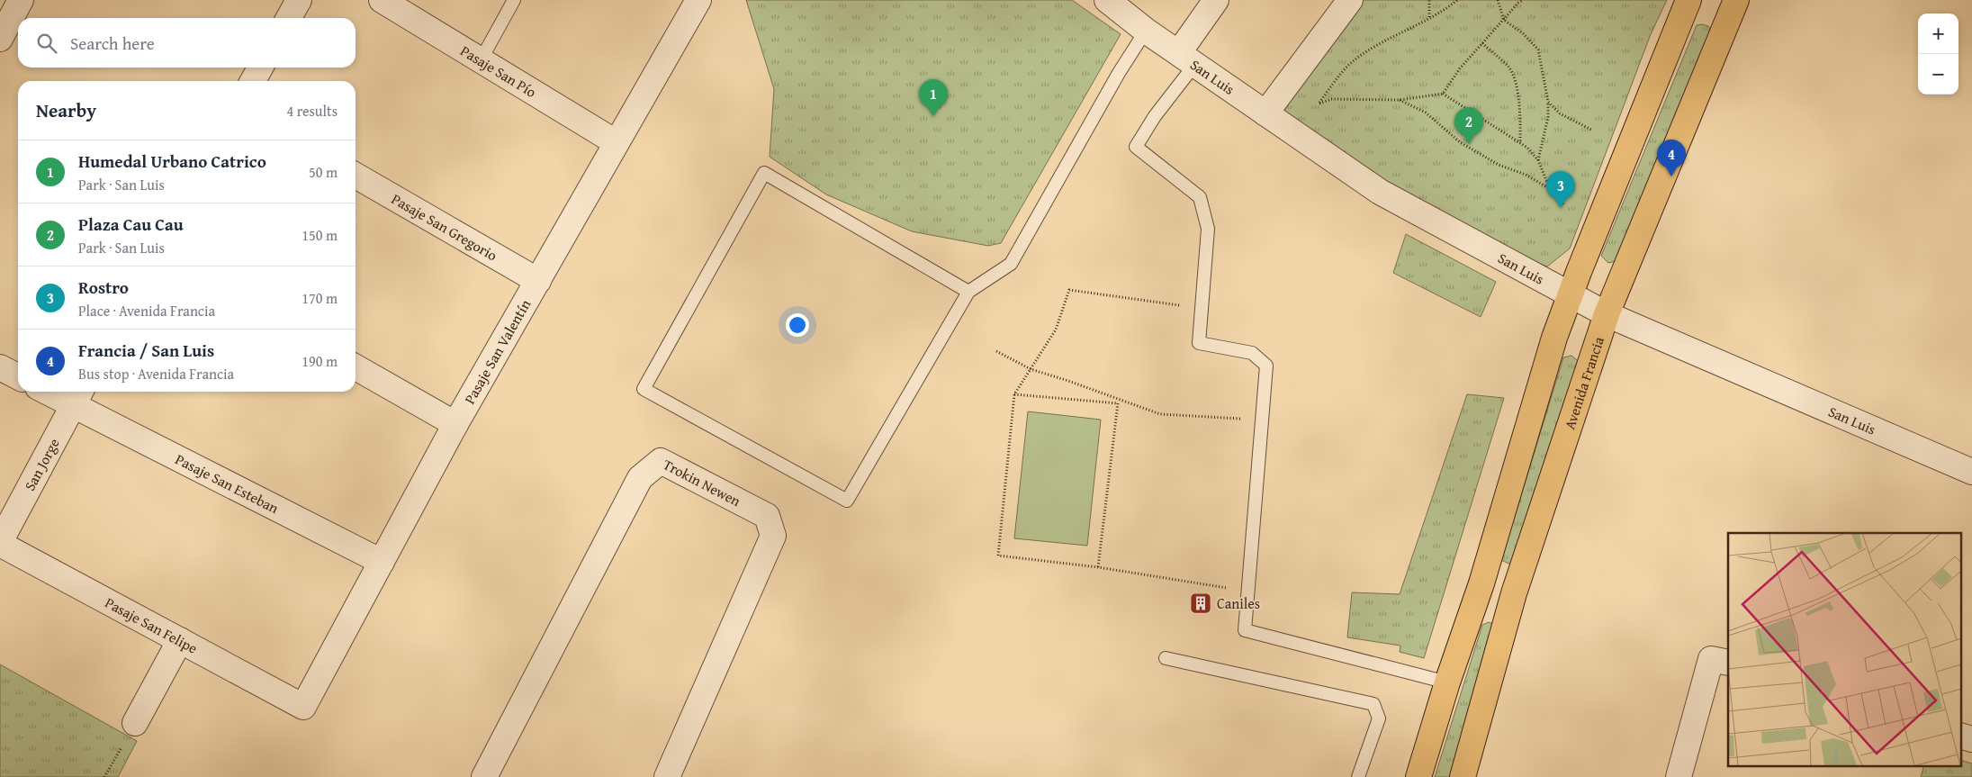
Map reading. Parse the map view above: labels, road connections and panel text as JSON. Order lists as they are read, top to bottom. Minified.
{"streets":{"main road":["Avenida Francia"],"street":["Pasaje San Pío","San Luis","Pasaje San Gregorio","Pasaje San Valentín","San Jorge","Pasaje San Esteban","Trokin Newen","Pasaje San Felipe"]},"crossings":[["Pasaje San Pío","Pasaje San Valentín"],["San Luis","Avenida Francia"],["Pasaje San Gregorio","Pasaje San Valentín"],["Pasaje San Valentín","Pasaje San Esteban"],["Pasaje San Valentín","Pasaje San Felipe"],["San Jorge","Pasaje San Esteban"],["San Jorge","Pasaje San Felipe"]],"places":{"building":["Caniles"]},"page":{"map_buttons":["+","−"],"search":"Search here","pins":["1","2","4","3"],"heading":["Nearby","4 results"],"list":[{"mark":"1","name":"Humedal Urbano Catrico","note":"Park · San Luis","value":"50 m"},{"mark":"2","name":"Plaza Cau Cau","note":"Park · San Luis","value":"150 m"},{"mark":"3","name":"Rostro","note":"Place · Avenida Francia","value":"170 m"},{"mark":"4","name":"Francia / San Luis","note":"Bus stop · Avenida Francia","value":"190 m"}]}}
